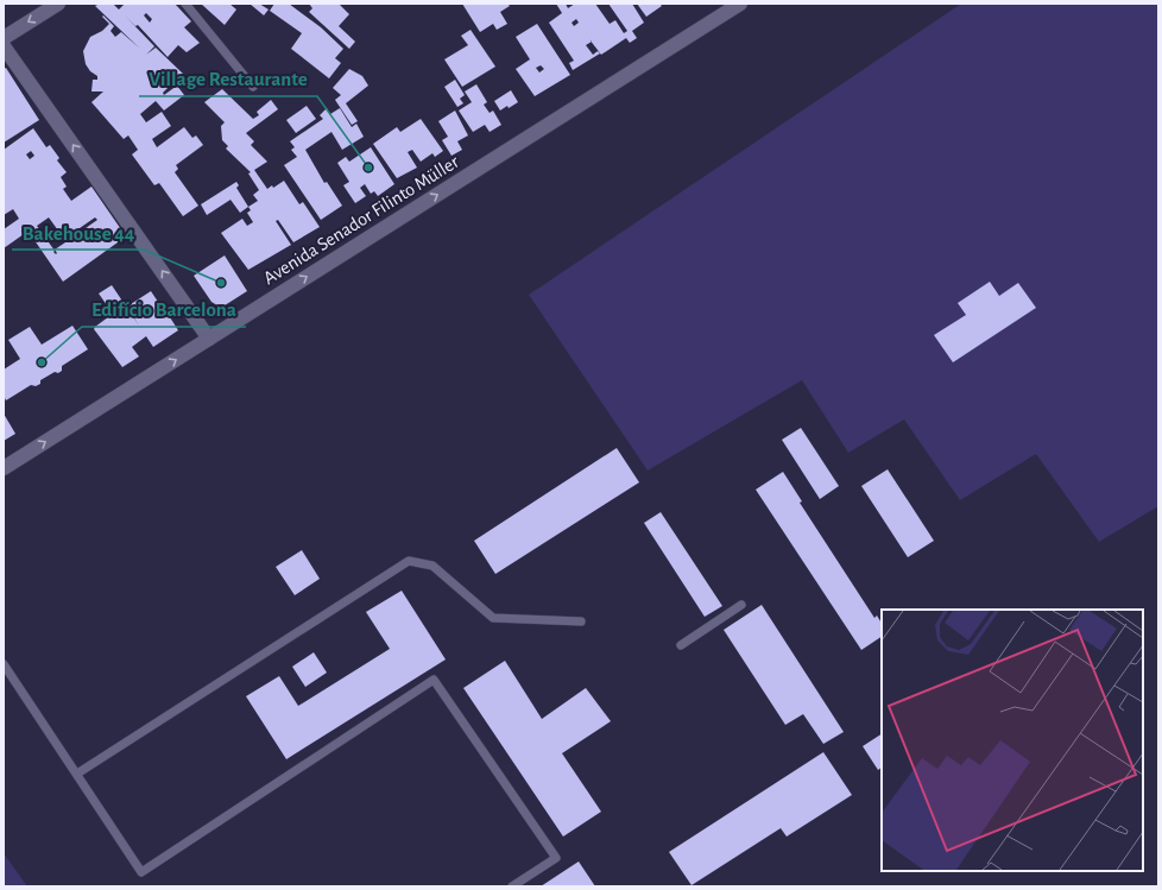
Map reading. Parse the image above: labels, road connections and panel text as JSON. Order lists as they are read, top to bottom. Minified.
{"streets":{"street":["Avenida Senador Filinto Müller"]},"one_way":["Avenida Senador Filinto Müller"],"places":["Village Restaurante","Bakehouse 44","Edifício Barcelona"]}
